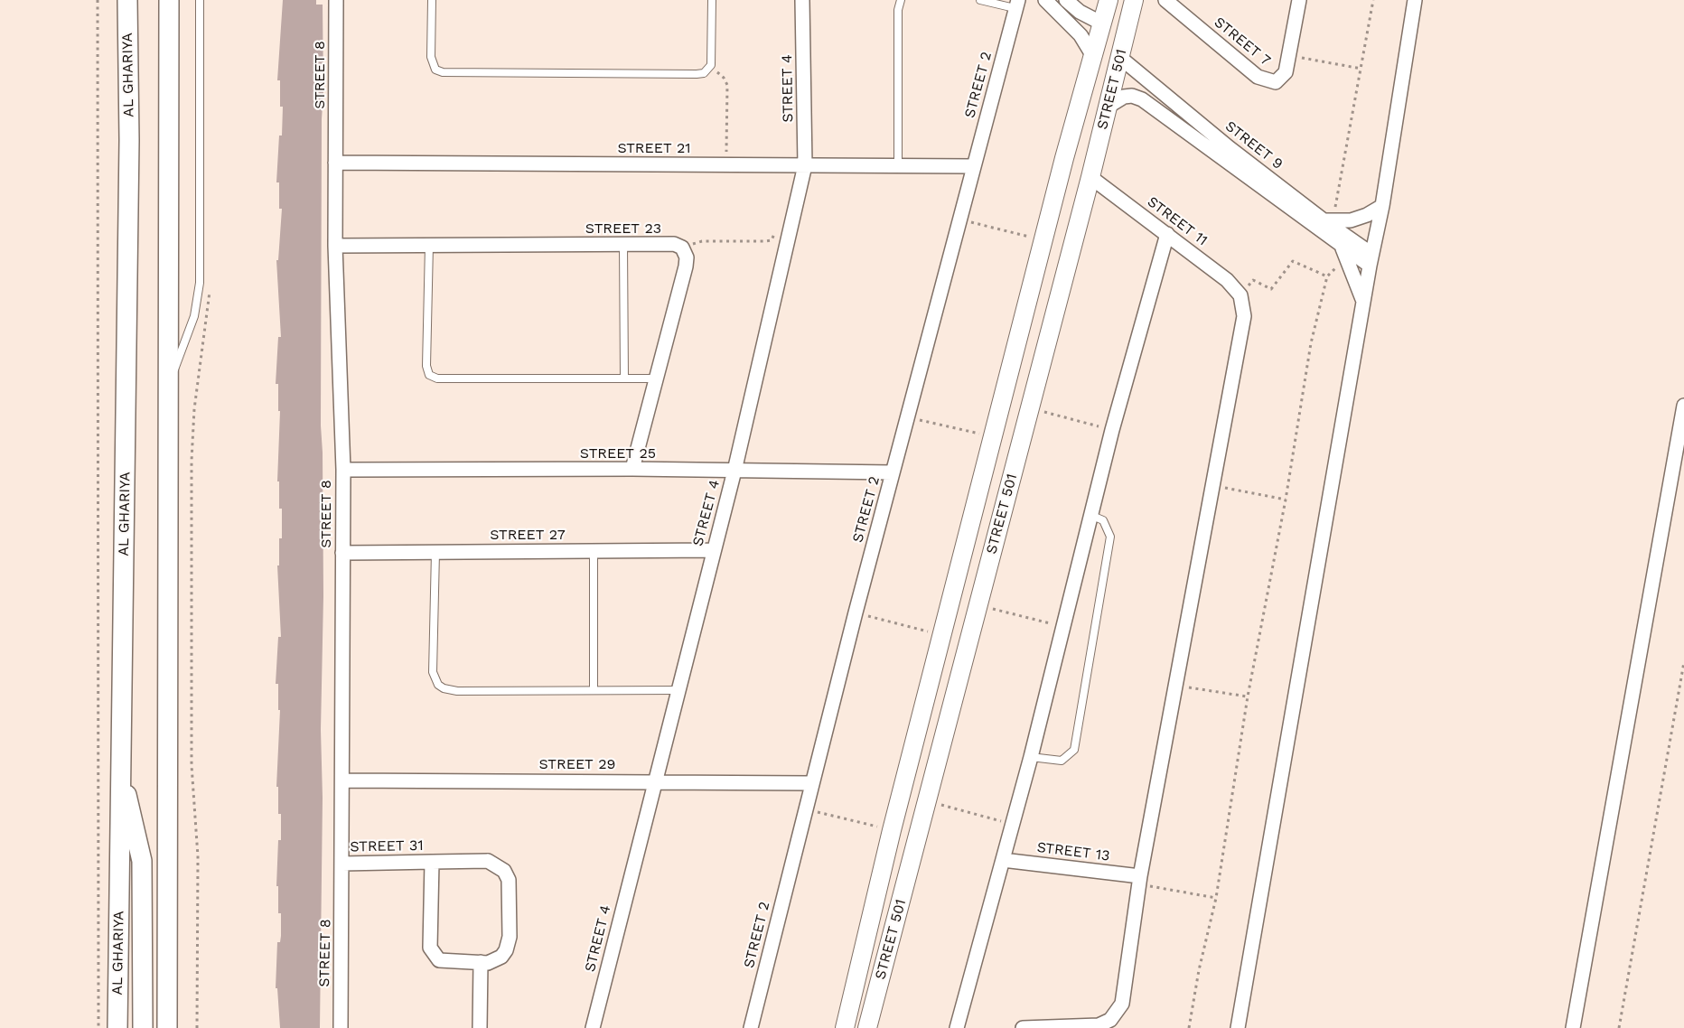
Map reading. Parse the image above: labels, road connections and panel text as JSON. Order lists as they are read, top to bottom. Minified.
{"streets":{"main road":["AL GHARIYA"],"street":["STREET 7","STREET 8","STREET 2","STREET 4","STREET 501","STREET 9","STREET 21","STREET 11","STREET 23","STREET 25","STREET 27","STREET 29","STREET 31","STREET 13"]},"crossings":[["STREET 8","STREET 21"],["STREET 8","STREET 23"],["STREET 8","STREET 25"],["STREET 8","STREET 27"],["STREET 8","STREET 29"],["STREET 8","STREET 31"],["STREET 2","STREET 21"],["STREET 2","STREET 25"],["STREET 2","STREET 29"],["STREET 4","STREET 21"],["STREET 4","STREET 25"],["STREET 4","STREET 27"],["STREET 4","STREET 29"],["STREET 501","STREET 9"],["STREET 501","STREET 11"]]}
